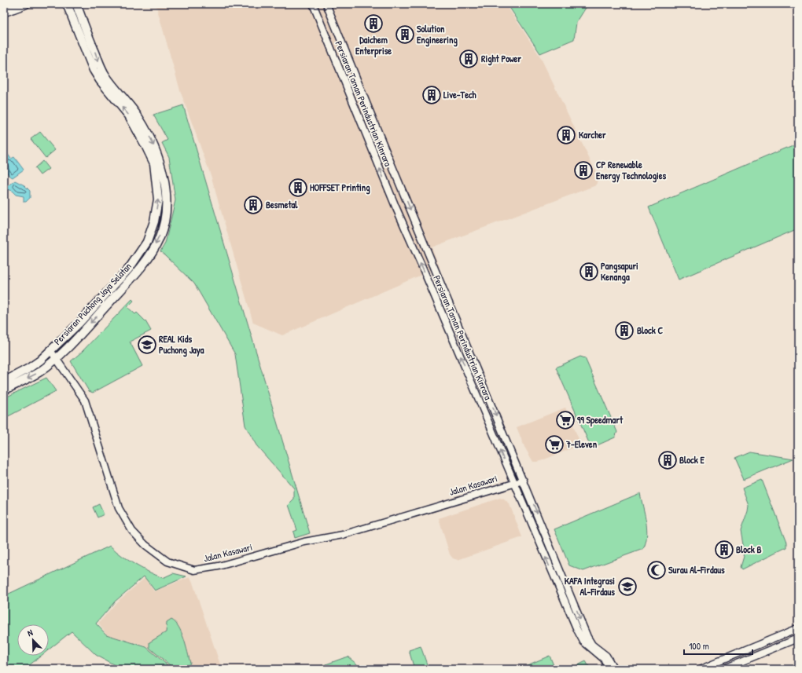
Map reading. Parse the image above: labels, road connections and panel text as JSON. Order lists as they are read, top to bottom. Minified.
{"streets":{"main road":["Persiaran Puchong Jaya Selatan"],"street":["Persiaran Taman Perindustrian Kinrara","Jalan Kasawari"]},"crossings":[["Persiaran Taman Perindustrian Kinrara","Jalan Kasawari"],["Persiaran Puchong Jaya Selatan","Jalan Kasawari"]],"places":{"building":["Daichem Enterprise","Solution Engineering","Right Power","Live-Tech","Karcher","CP Renewable Energy Technologies","HOFFSET Printing","Besmetal","Pangsapuri Kenanga","Block C","Block E","Block B"],"school or university":["REAL Kids Puchong Jaya","KAFA Integrasi Al-Firdaus"],"supermarket":["99 Speedmart","7-Eleven"],"mosque":["Surau Al-Firdaus"]},"scale_bar":"100 m","north":"top left"}
